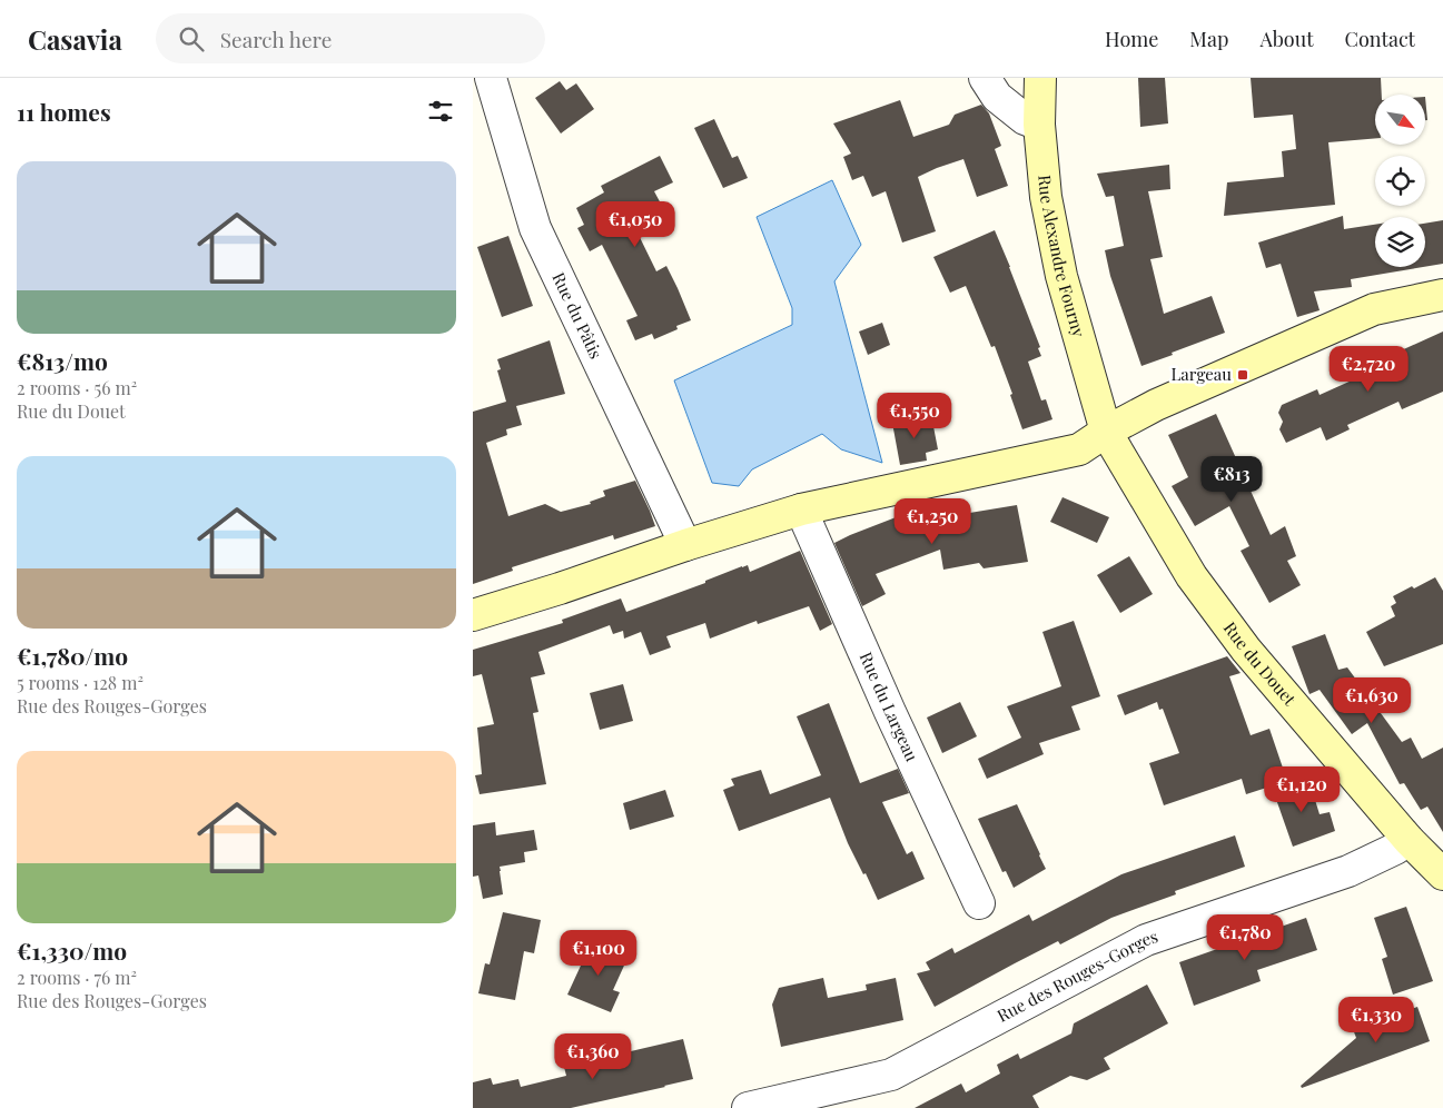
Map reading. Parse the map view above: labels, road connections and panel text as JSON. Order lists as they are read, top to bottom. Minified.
{"streets":{"street":["Rue Alexandre Fourny","Rue du Pâtis","Rue du Douet","Rue du Largeau","Rue des Rouges-Gorges"]},"crossings":[["Rue Alexandre Fourny","Rue du Douet"],["Rue du Douet","Rue des Rouges-Gorges"]],"places":{"transit":["Largeau"]},"north":"bottom right","page":{"header":"Casavia","search":"Search here","nav":["Home","Map","About","Contact"],"heading":"11 homes","list":[{"name":"€813/mo","note":"2 rooms · 56 m² · Rue du Douet"},{"name":"€1,780/mo","note":"5 rooms · 128 m² · Rue des Rouges-Gorges"},{"name":"€1,330/mo","note":"2 rooms · 76 m² · Rue des Rouges-Gorges"}],"price":["€1,050","€2,720","€1,550","€813","€1,250","€1,630","€1,120","€1,780","€1,100","€1,330","€1,360"]}}
